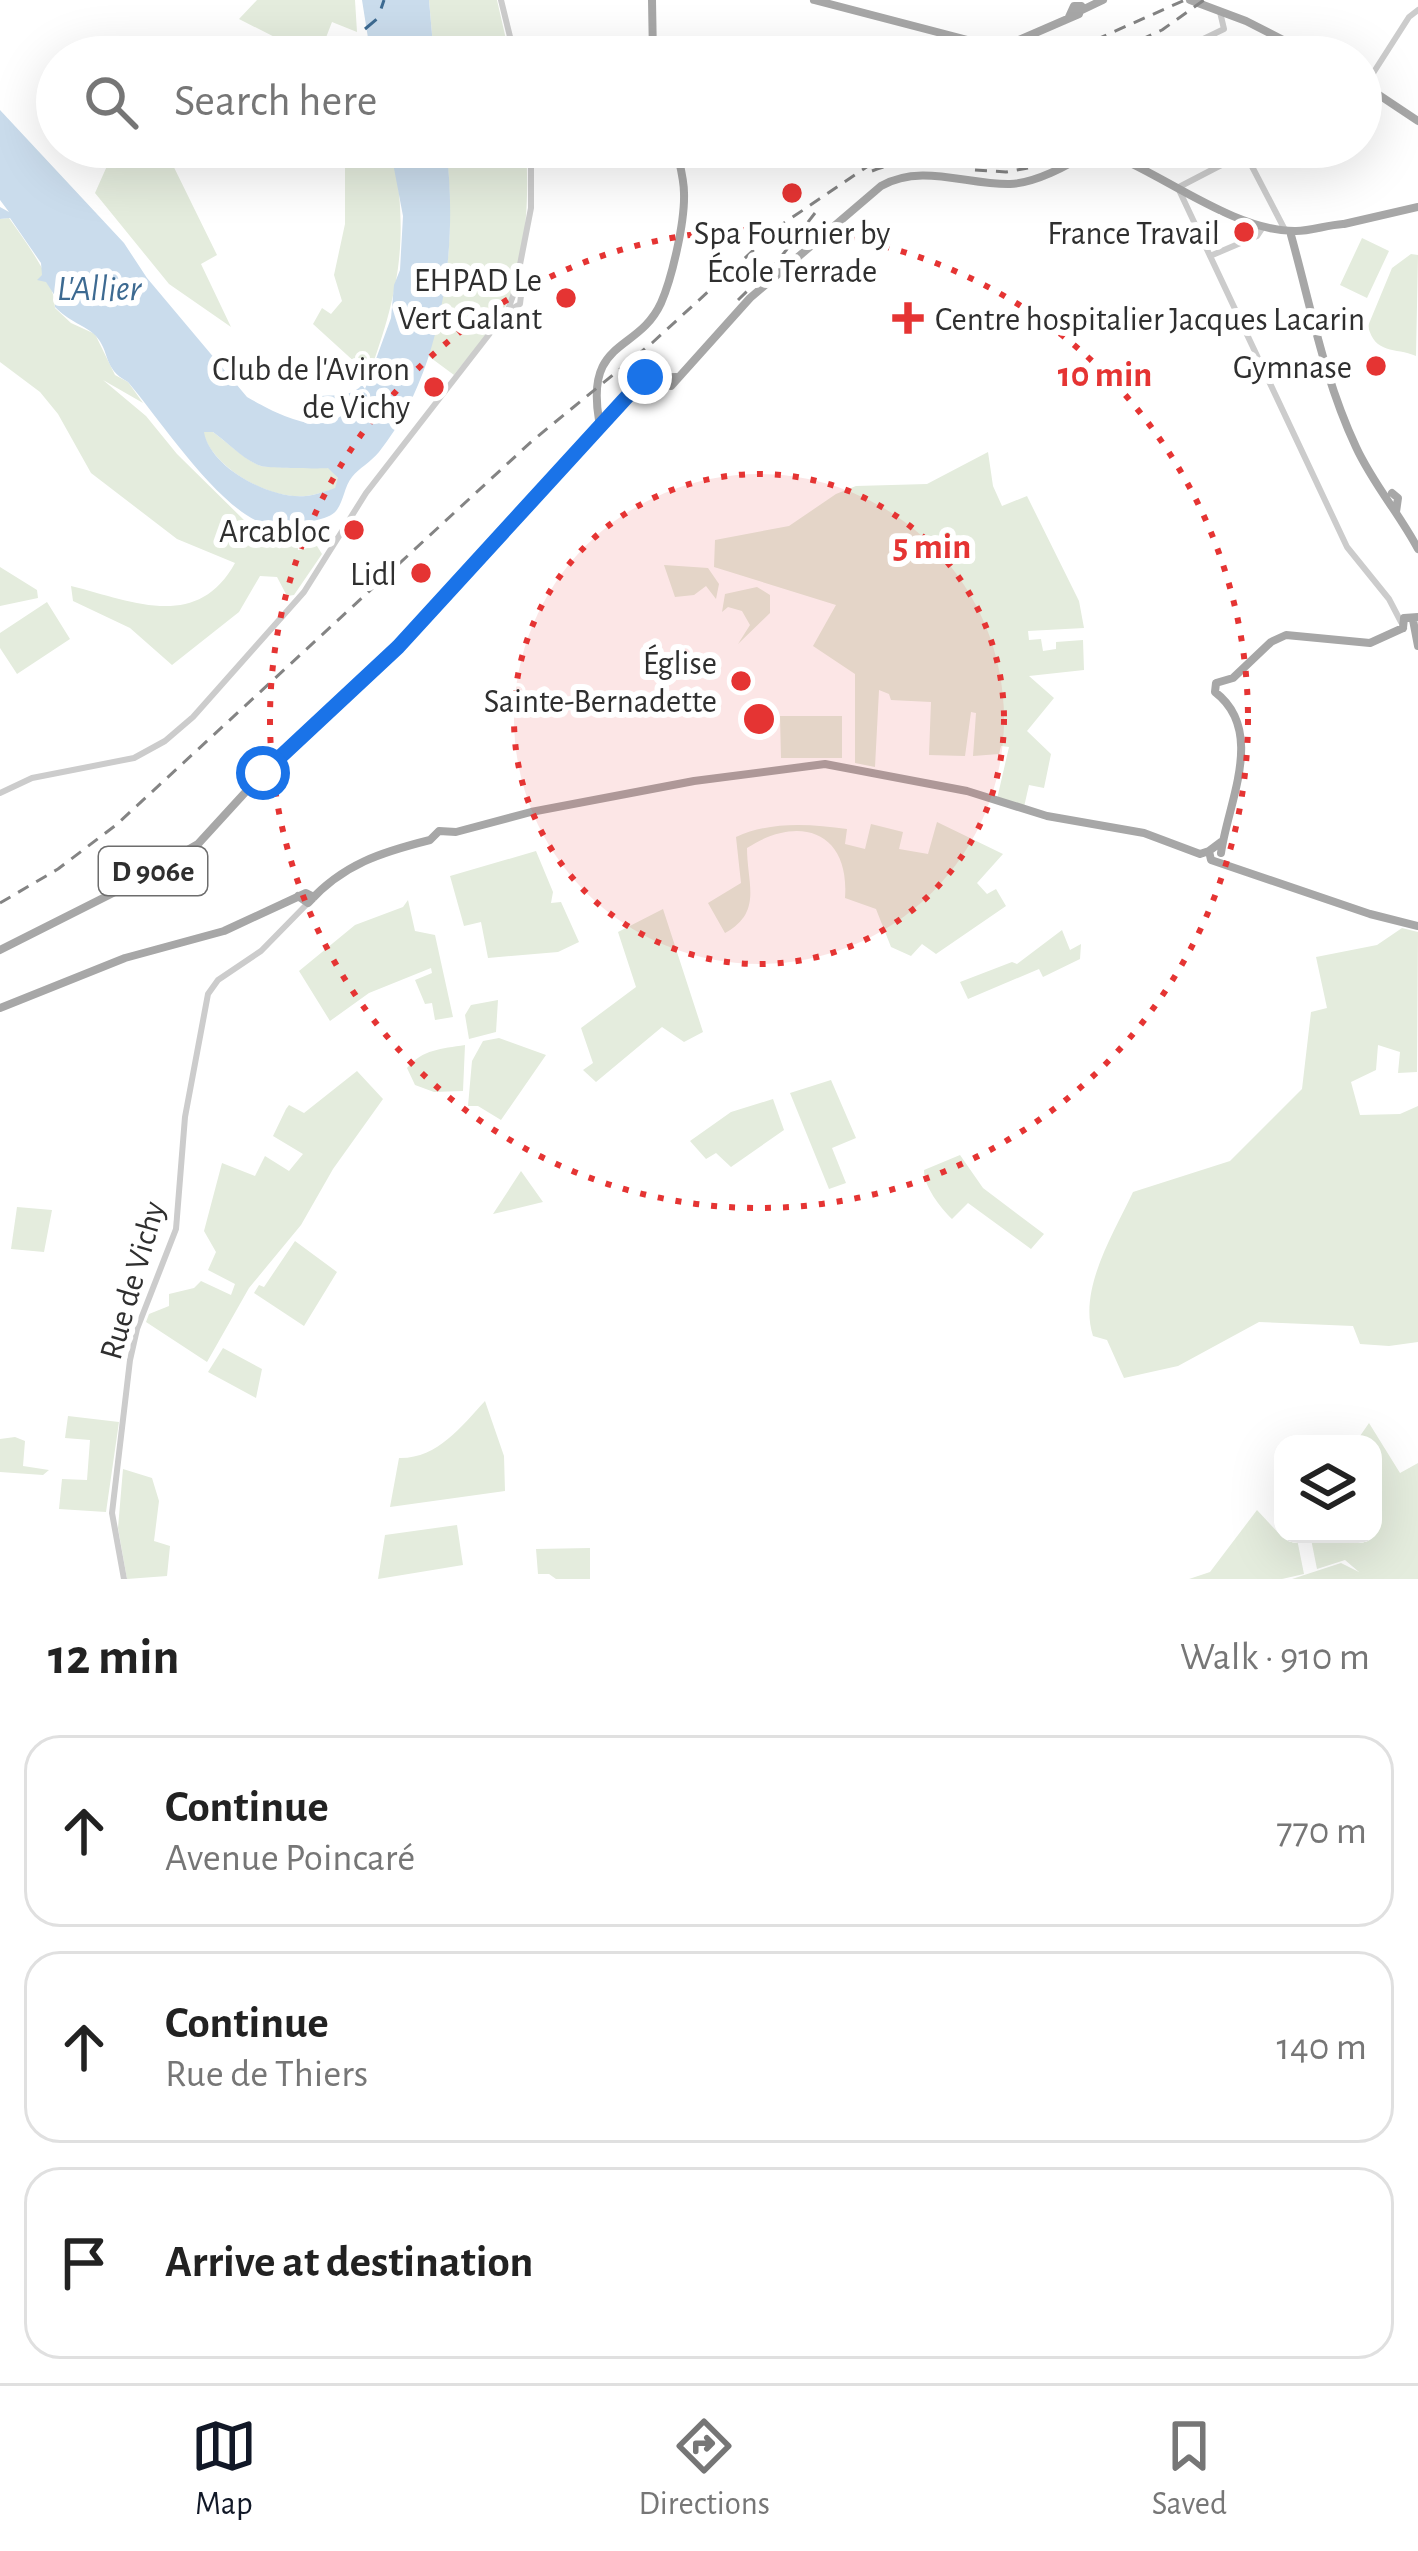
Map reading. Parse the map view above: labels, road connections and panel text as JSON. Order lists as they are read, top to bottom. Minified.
{"streets":{"main road":["D 906e"],"street":["Rue de Vichy"]},"water":["L'Allier"],"places":{"other":["Spa Fournier by École Terrade","France Travail","EHPAD Le Vert Galant","Gymnase","Club de l'Aviron de Vichy","Arcabloc","Lidl","Église Sainte-Bernadette"],"health":["Centre hospitalier Jacques Lacarin"]},"page":{"search":"Search here","heading":["12 min","Walk · 910 m"],"list":[["Continue","Avenue Poincaré","770 m"],["Continue","Rue de Thiers","140 m"],"Arrive at destination"],"nav":["Map","Directions","Saved"]},"rings":["10 min","5 min"]}
